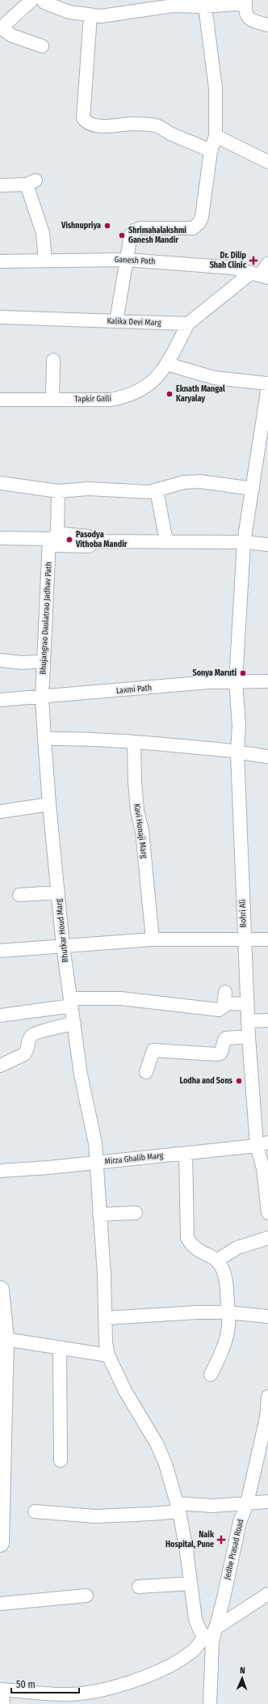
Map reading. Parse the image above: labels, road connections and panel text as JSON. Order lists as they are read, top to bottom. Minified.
{"streets":{"street":["Ganesh Path","Kalika Devi Marg","Tapkir Galli","Bhujangrao Daulatrao Jadhav Path","Laxmi Path","Kavi Honaji Marg","Bohri Ali","Bhutkar Houd Marg","Mirza Ghalib Marg","Jedhe Prasad Road"]},"crossings":[["Kalika Devi Marg","Tapkir Galli"],["Bhujangrao Daulatrao Jadhav Path","Laxmi Path"],["Bhujangrao Daulatrao Jadhav Path","Bhutkar Houd Marg"],["Laxmi Path","Bohri Ali"],["Laxmi Path","Bhutkar Houd Marg"],["Bohri Ali","Mirza Ghalib Marg"],["Bhutkar Houd Marg","Mirza Ghalib Marg"],["Bhutkar Houd Marg","Jedhe Prasad Road"]],"places":{"other":["Vishnupriya","Shrimahalakshmi Ganesh Mandir","Eknath Mangal Karyalay","Pasodya Vithoba Mandir","Sonya Maruti","Lodha and Sons"],"health":["Dr. Dilip Shah Clinic","Naik Hospital, Pune"]},"scale_bar":"50 m","north":"top"}
